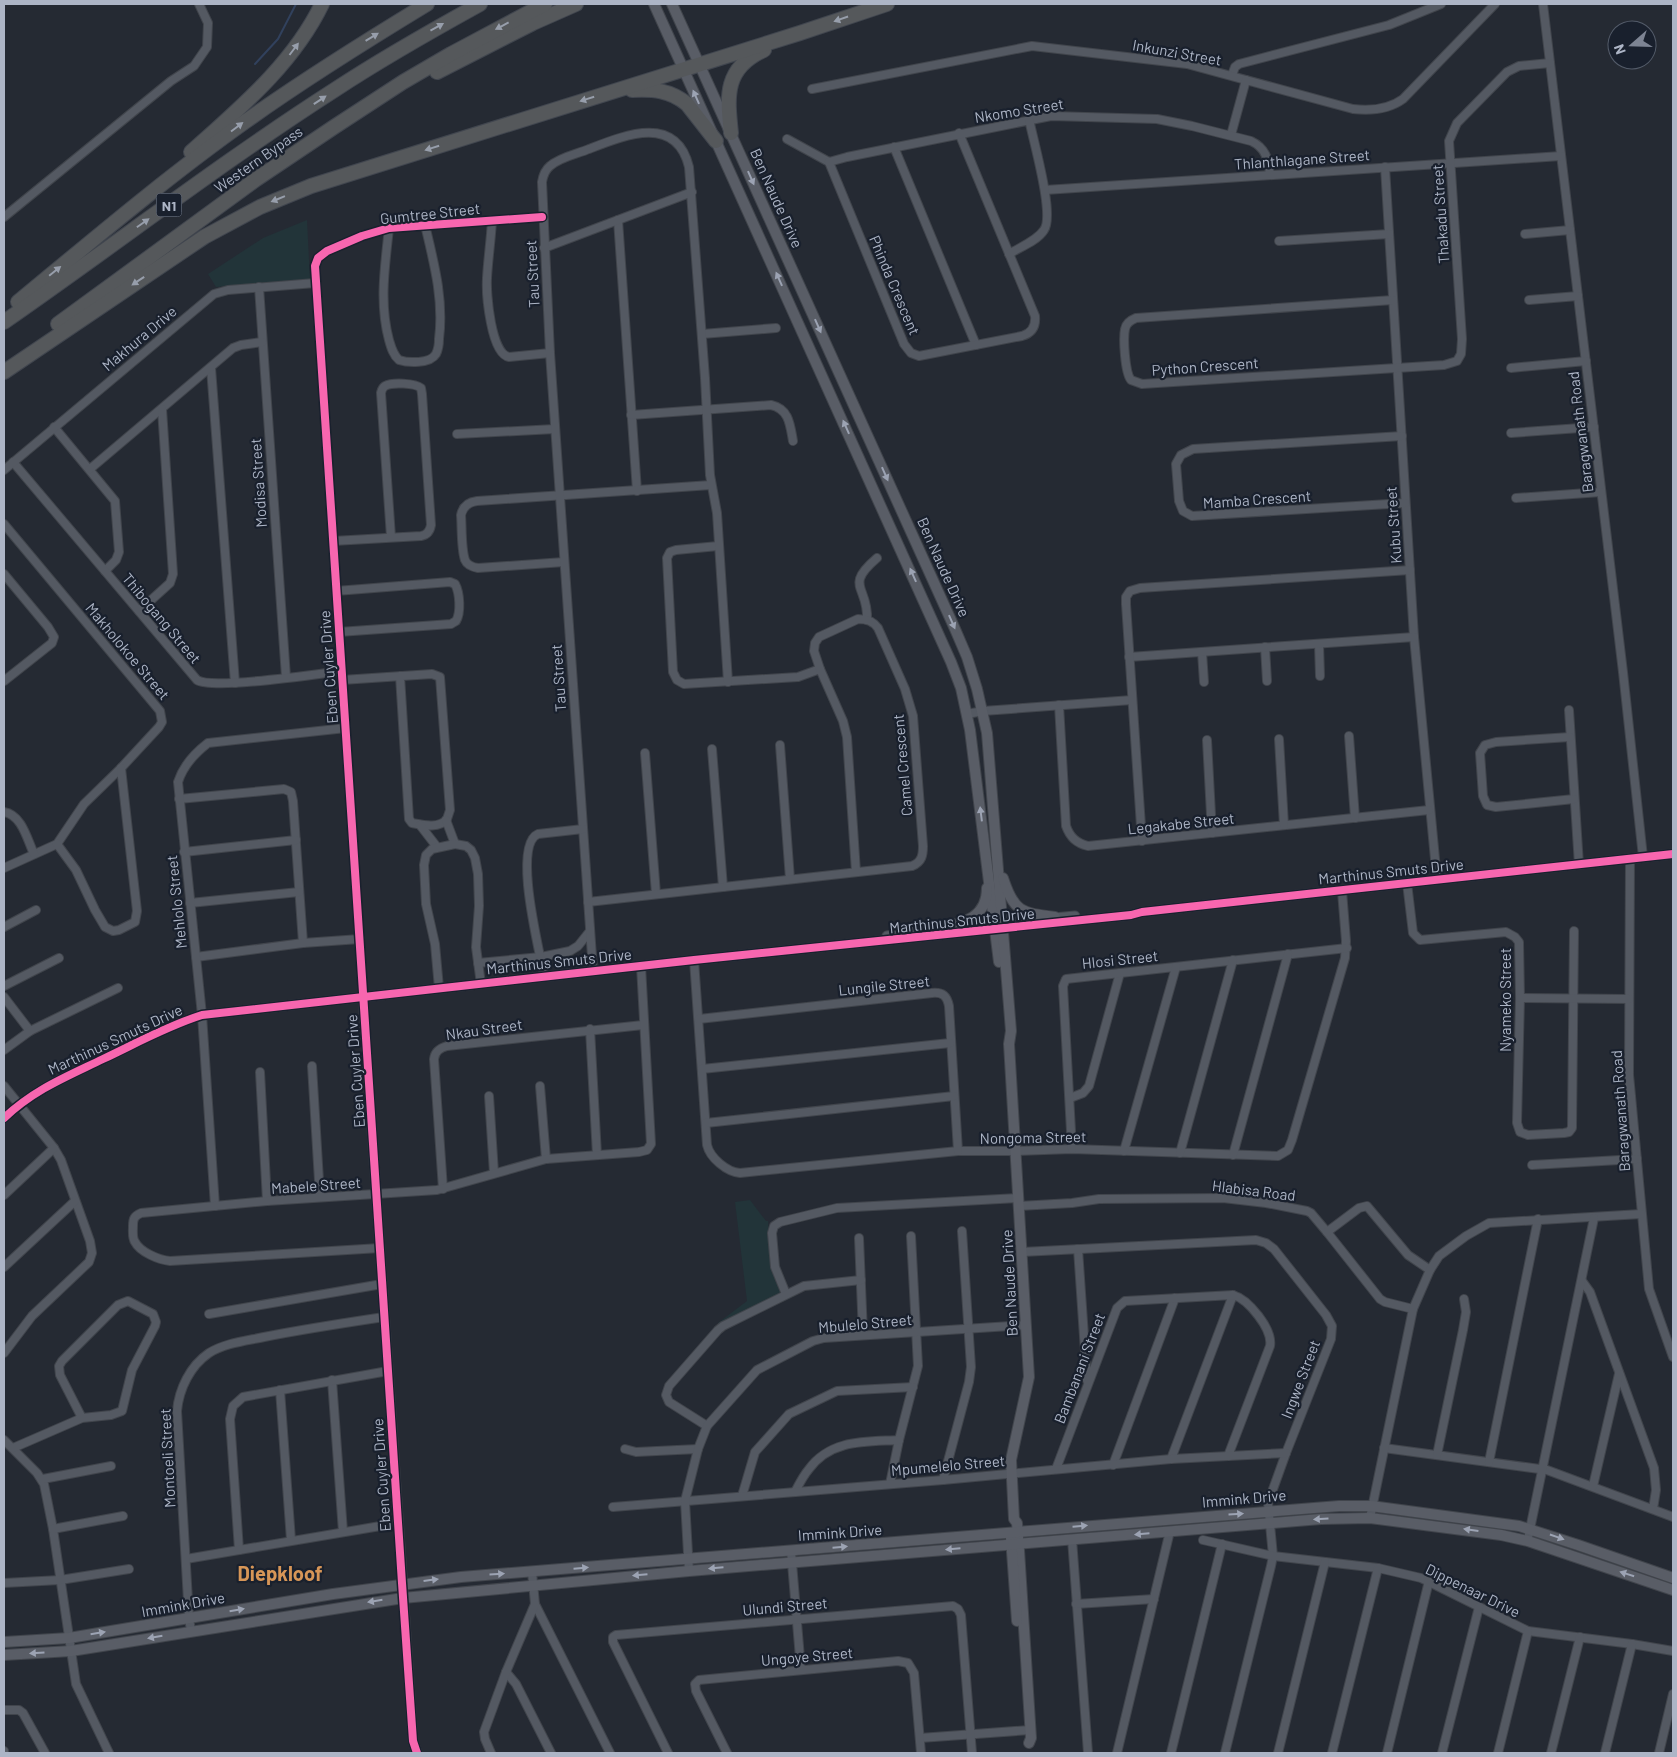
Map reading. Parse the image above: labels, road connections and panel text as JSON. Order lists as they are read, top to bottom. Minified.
{"streets":{"highway":["Western Bypass","N1"],"main road":["Ben Naude Drive","Immink Drive"],"street":["Inkunzi Street","Nkomo Street","Thlanthlagane Street","Gumtree Street","Thakadu Street","Tau Street","Phinda Crescent","Makhura Drive","Python Crescent","Baragwanath Road","Modisa Street","Mamba Crescent","Kubu Street","Thibogang Street","Makholokoe Street","Eben Cuyler Drive","Camel Crescent","Legakabe Street","Marthinus Smuts Drive","Mehlolo Street","Hlosi Street","Lungile Street","Nyameko Street","Nkau Street","Nongoma Street","Mabele Street","Hlabisa Road","Mbulelo Street","Bambanani Street","Ingwe Street","Montoeli Street","Mpumelelo Street","Dippenaar Drive","Ulundi Street","Ungoye Street"]},"crossings":[["Nkomo Street","Thlanthlagane Street"],["Nkomo Street","Phinda Crescent"],["Thlanthlagane Street","Thakadu Street"],["Thlanthlagane Street","Baragwanath Road"],["Thlanthlagane Street","Kubu Street"],["Ben Naude Drive","Marthinus Smuts Drive"],["Ben Naude Drive","Nongoma Street"],["Ben Naude Drive","Hlabisa Road"],["Ben Naude Drive","Mbulelo Street"],["Ben Naude Drive","Ingwe Street"],["Ben Naude Drive","Mpumelelo Street"],["Ben Naude Drive","Immink Drive"],["Gumtree Street","Tau Street"],["Gumtree Street","Eben Cuyler Drive"],["Thakadu Street","Python Crescent"],["Thakadu Street","Baragwanath Road"],["Thakadu Street","Kubu Street"],["Tau Street","Marthinus Smuts Drive"],["Makhura Drive","Modisa Street"],["Makhura Drive","Thibogang Street"],["Makhura Drive","Eben Cuyler Drive"],["Python Crescent","Kubu Street"],["Baragwanath Road","Marthinus Smuts Drive"],["Modisa Street","Thibogang Street"],["Mamba Crescent","Kubu Street"],["Kubu Street","Legakabe Street"],["Kubu Street","Marthinus Smuts Drive"],["Thibogang Street","Eben Cuyler Drive"],["Eben Cuyler Drive","Marthinus Smuts Drive"],["Eben Cuyler Drive","Mehlolo Street"],["Eben Cuyler Drive","Mabele Street"],["Eben Cuyler Drive","Montoeli Street"],["Eben Cuyler Drive","Immink Drive"],["Marthinus Smuts Drive","Mehlolo Street"],["Marthinus Smuts Drive","Nyameko Street"],["Marthinus Smuts Drive","Nongoma Street"],["Mehlolo Street","Mabele Street"],["Hlosi Street","Nongoma Street"],["Lungile Street","Nongoma Street"],["Nkau Street","Mabele Street"],["Mbulelo Street","Mpumelelo Street"],["Mbulelo Street","Immink Drive"],["Bambanani Street","Mpumelelo Street"],["Ingwe Street","Mpumelelo Street"],["Ingwe Street","Immink Drive"],["Ingwe Street","Dippenaar Drive"],["Montoeli Street","Immink Drive"]],"districts":["Diepkloof"],"north":"left"}
